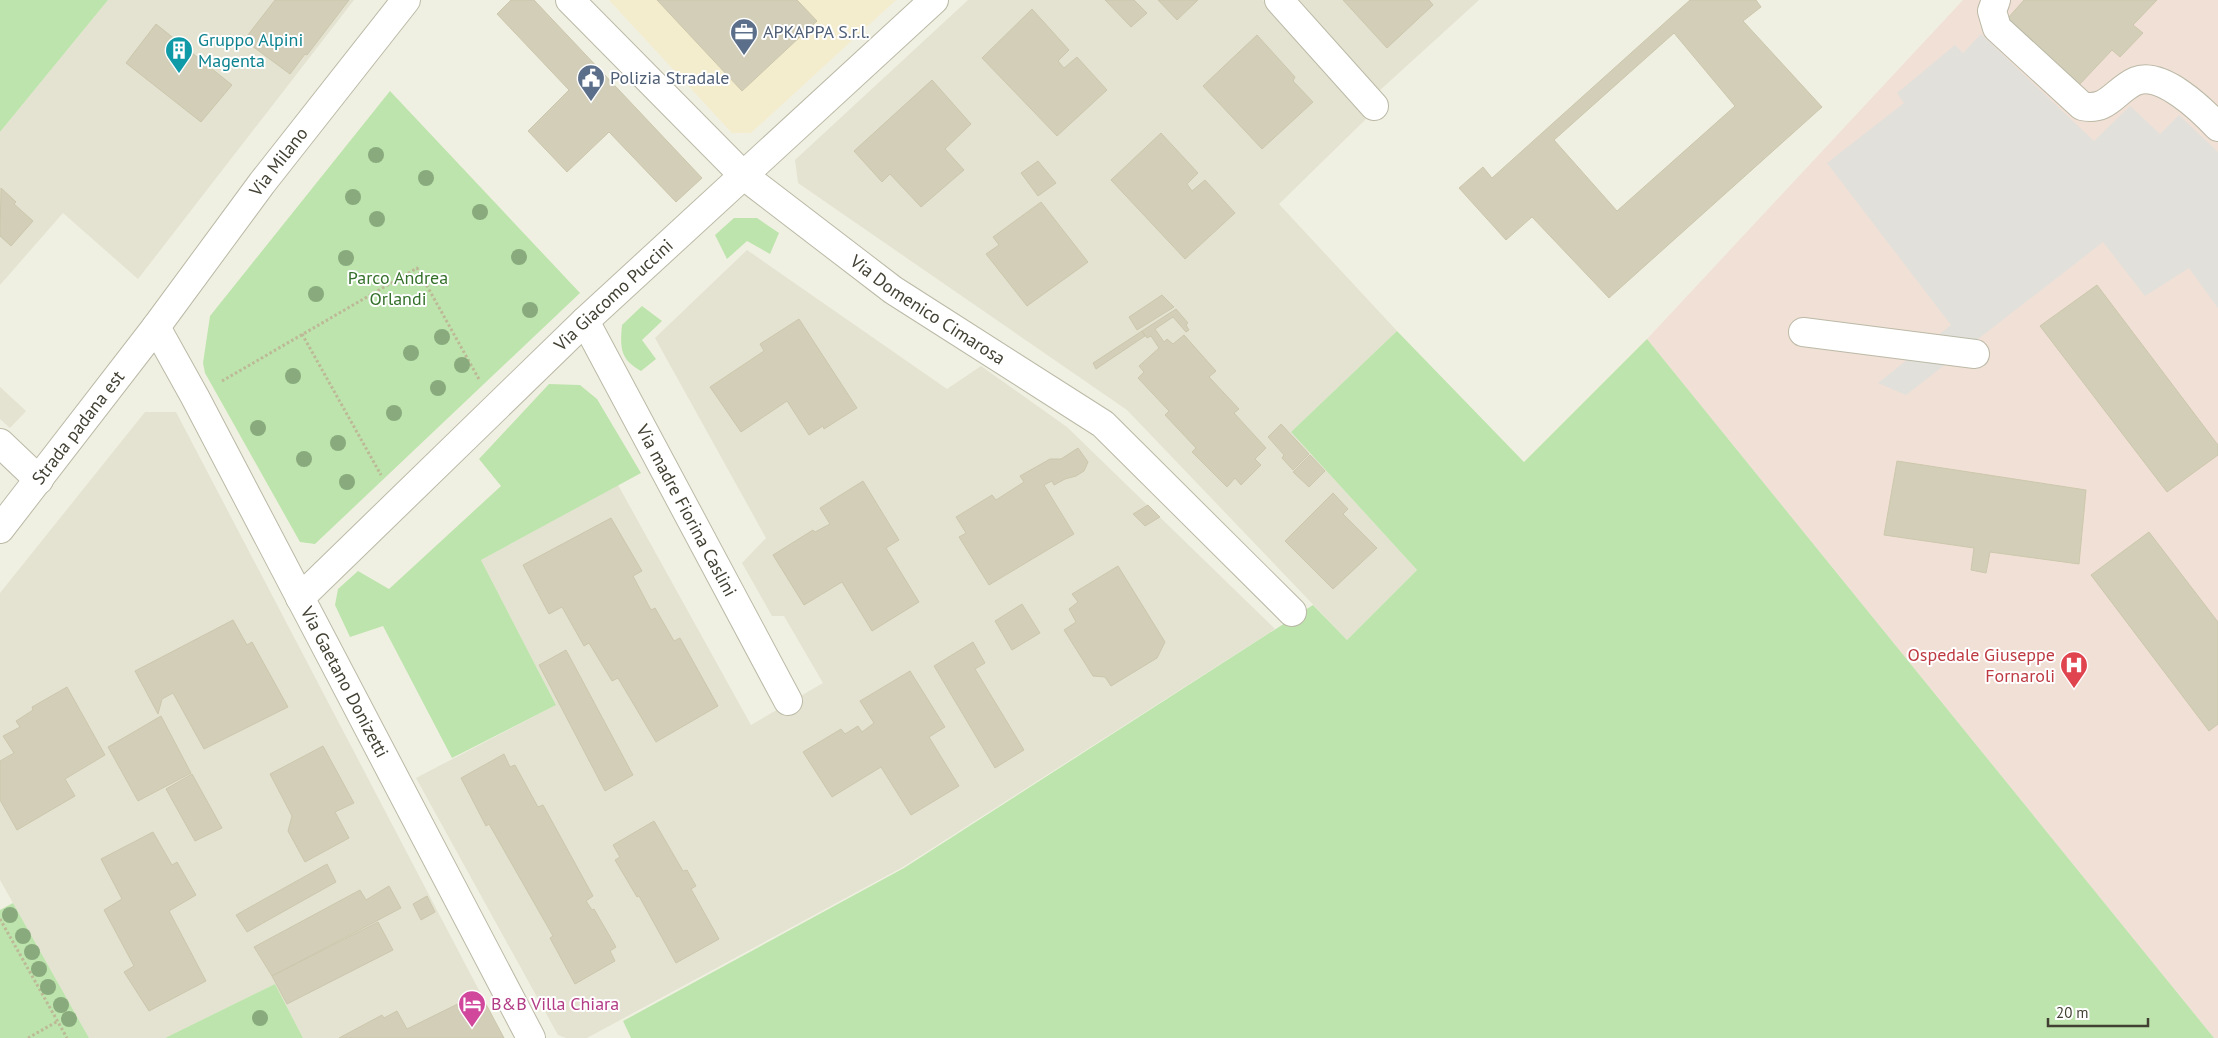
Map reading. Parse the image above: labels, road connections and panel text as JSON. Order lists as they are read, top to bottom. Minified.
{"streets":{"street":["Via Milano","Via Giacomo Puccini","Via Domenico Cimarosa","Strada padana est","Via madre Fiorina Caslini","Via Gaetano Donizetti"]},"crossings":[["Via Milano","Strada padana est"],["Via Milano","Via Gaetano Donizetti"],["Via Giacomo Puccini","Via Domenico Cimarosa"],["Via Giacomo Puccini","Via madre Fiorina Caslini"],["Via Giacomo Puccini","Via Gaetano Donizetti"],["Strada padana est","Via Gaetano Donizetti"]],"parks":["Parco Andrea Orlandi"],"places":{"office":["APKAPPA S.r.l."],"building":["Gruppo Alpini Magenta"],"public building":["Polizia Stradale"],"hospital":["Ospedale Giuseppe Fornaroli"],"hotel":["B&B Villa Chiara"]},"scale_bar":"20 m"}
